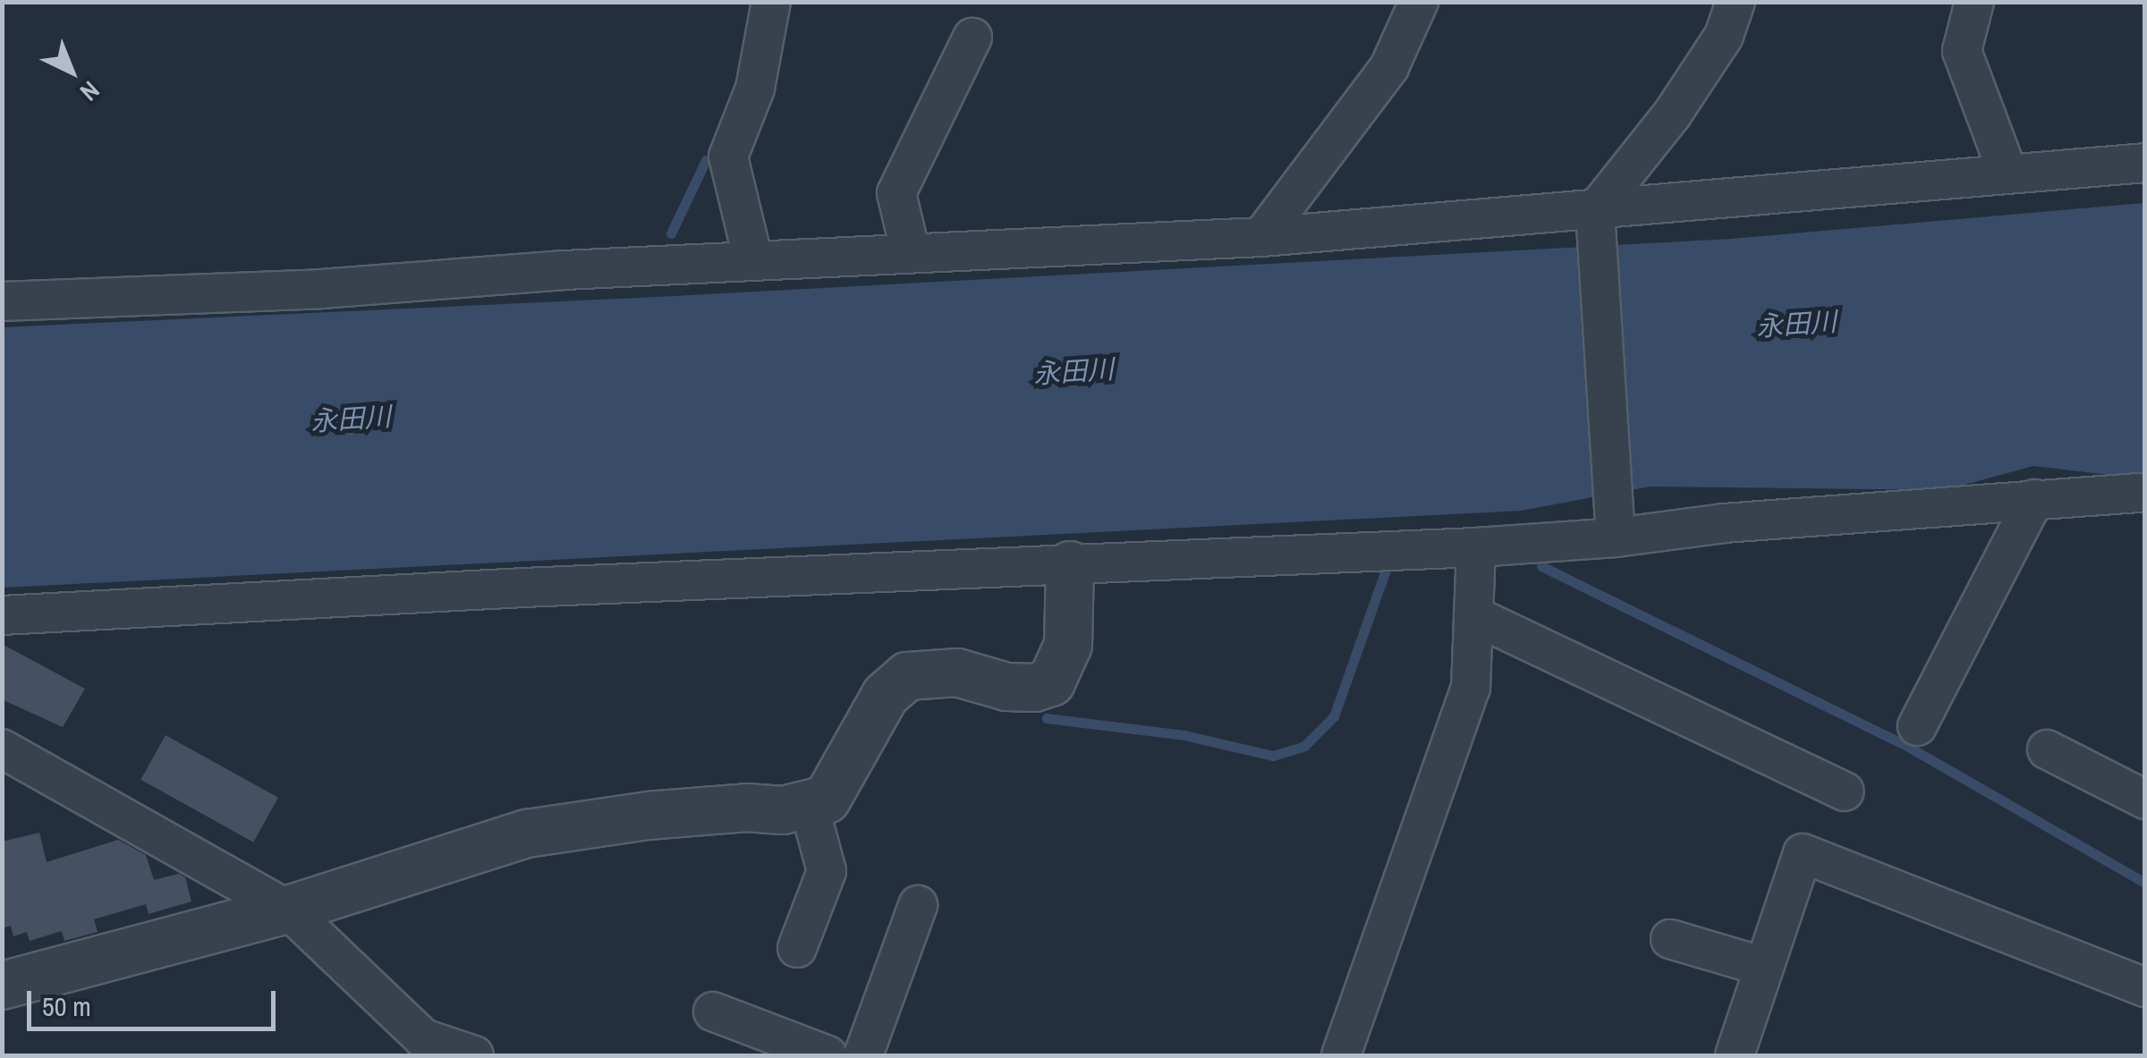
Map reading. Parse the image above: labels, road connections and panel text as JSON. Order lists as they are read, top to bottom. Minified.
{"water":["永田川"],"scale_bar":"50 m","north":"bottom right"}
